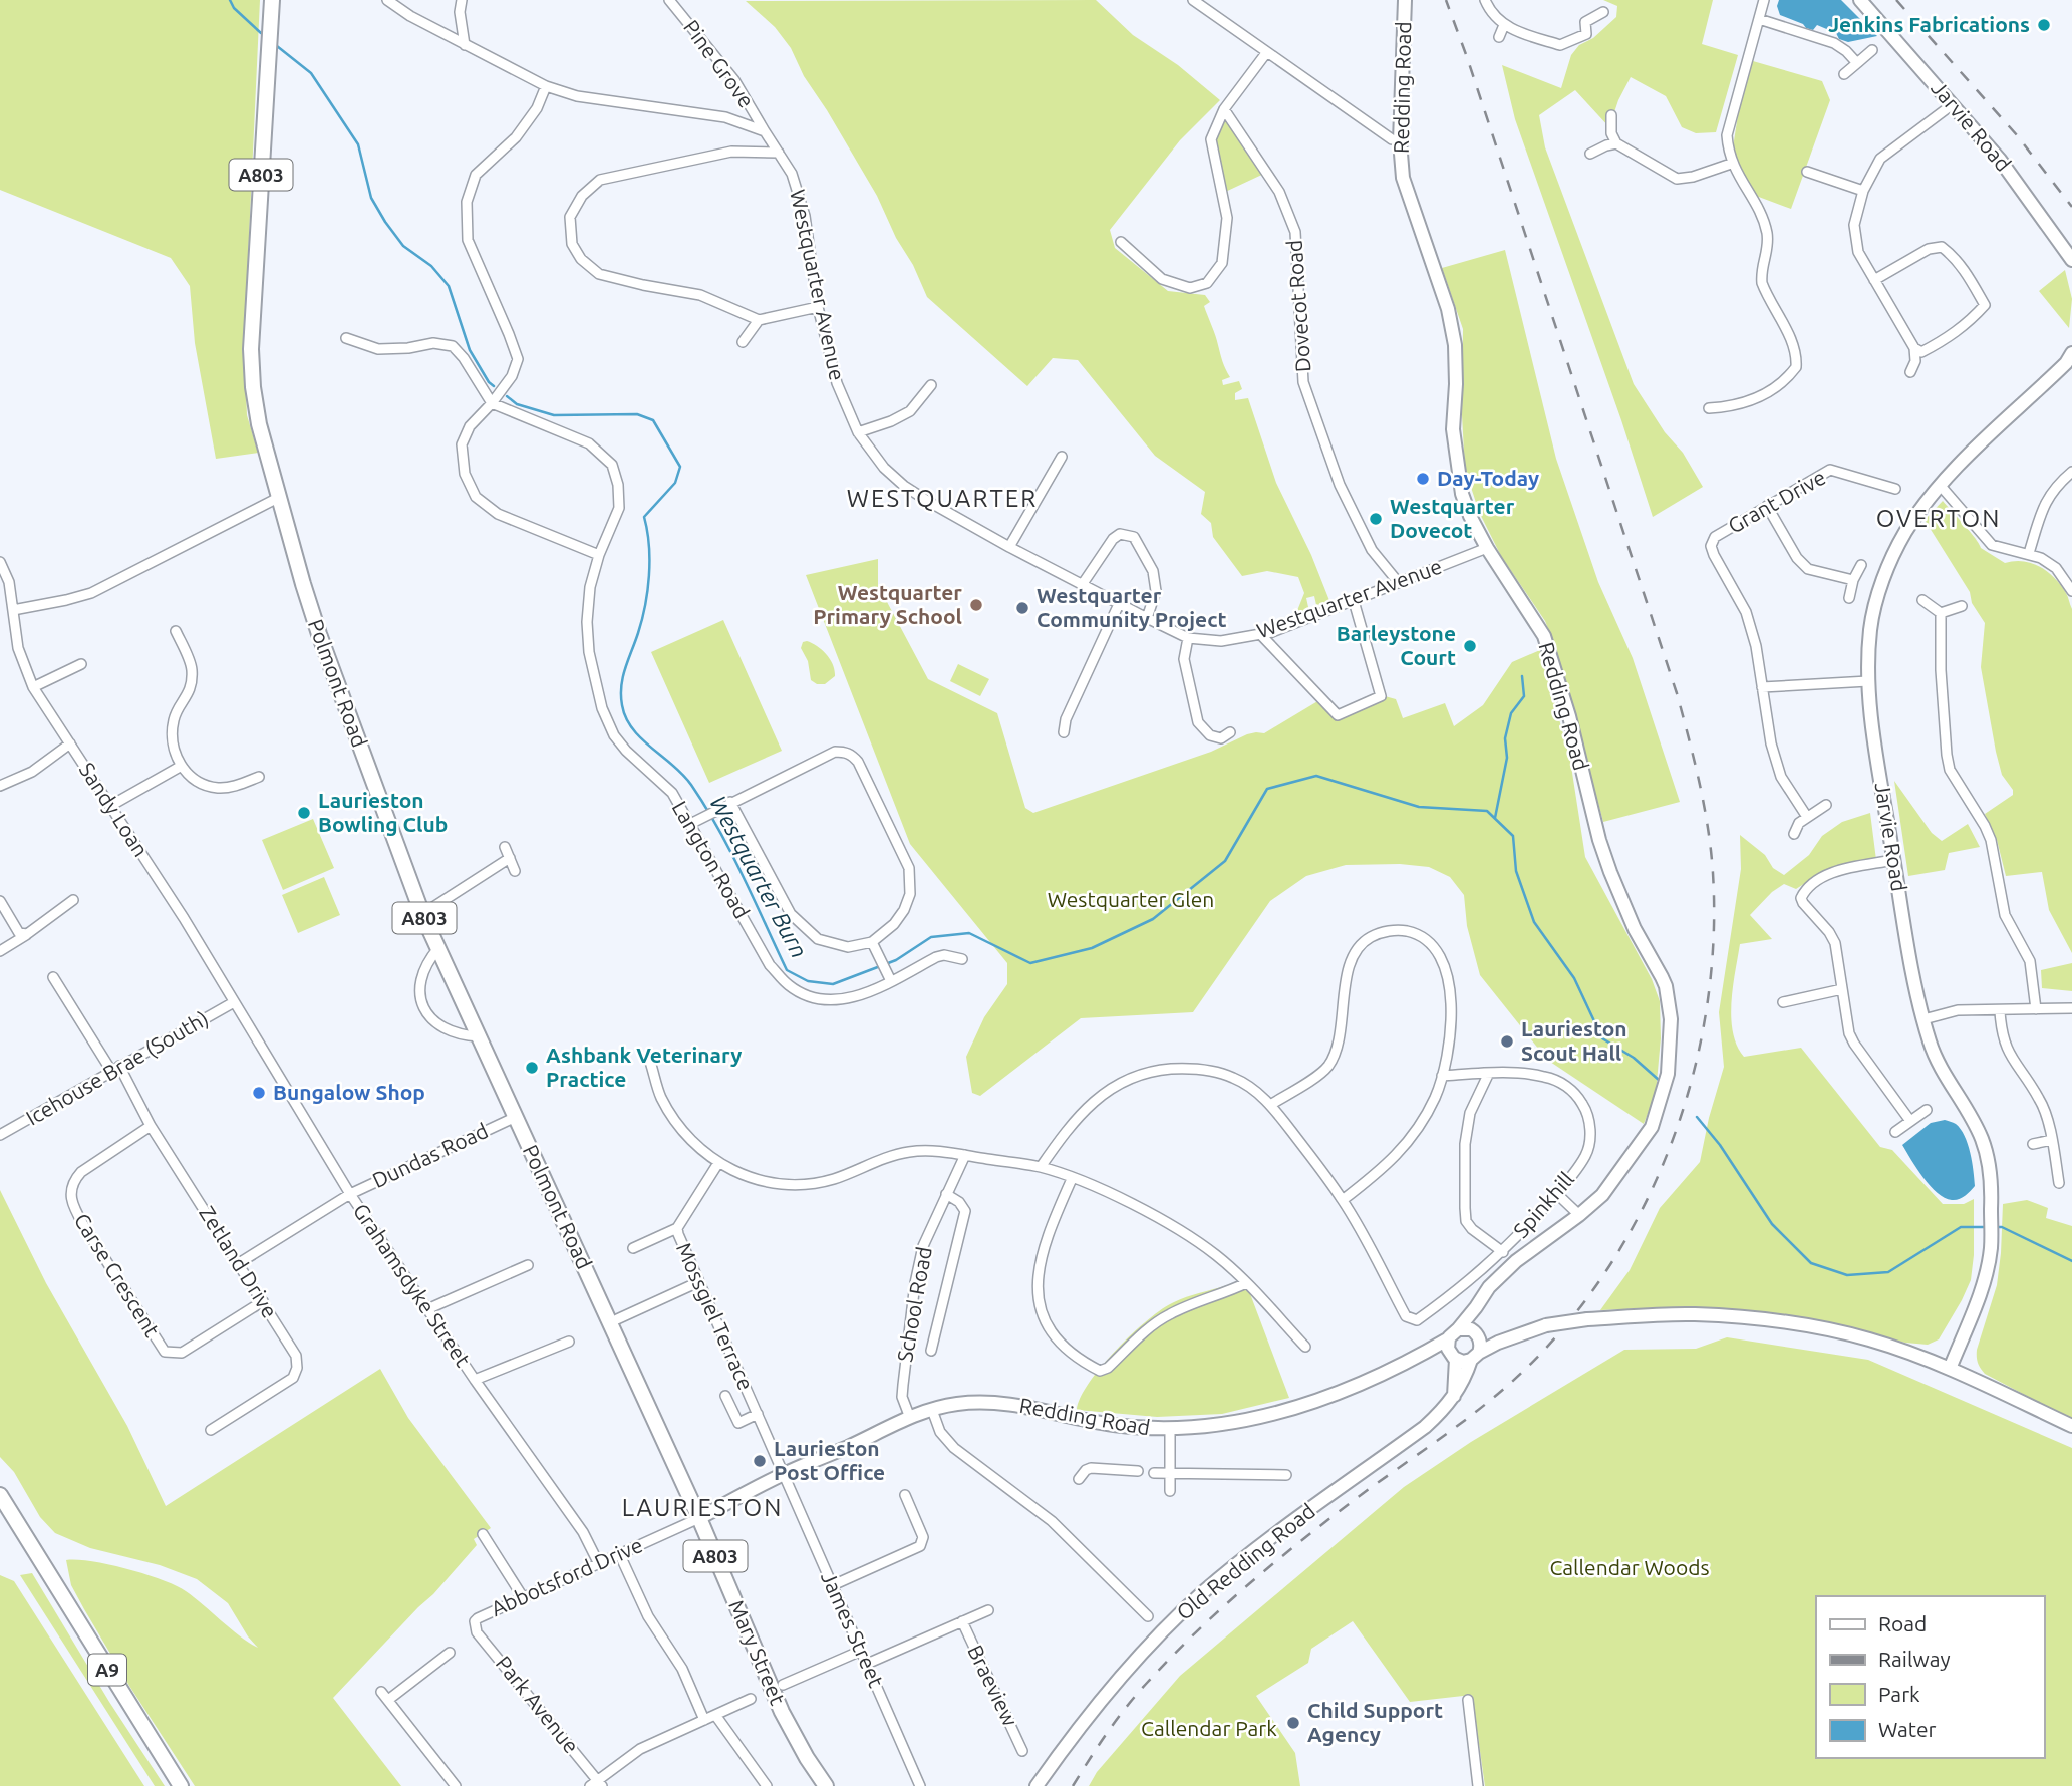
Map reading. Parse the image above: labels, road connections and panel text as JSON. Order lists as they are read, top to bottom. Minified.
{"streets":{"main road":["A803","Polmont Road","Mary Street","A9"],"street":["Pine Grove","Redding Road","Jarvie Road","Westquarter Avenue","Dovecot Road","Grant Drive","Sandy Loan","Langton Road","Icehouse Brae (South)","Dundas Road","Spinkhill","Zetland Drive","Carse Crescent","Grahamsdyke Street","School Road","Mossgiel Terrace","Old Redding Road","Abbotsford Drive","James Street","Braeview","Park Avenue"]},"crossings":[["Pine Grove","Westquarter Avenue"],["Redding Road","Westquarter Avenue"],["Redding Road","School Road"],["Redding Road","Mossgiel Terrace"],["Redding Road","Old Redding Road"],["Redding Road","Abbotsford Drive"],["Redding Road","James Street"],["Redding Road","Mary Street"],["Westquarter Avenue","Dovecot Road"],["Polmont Road","Dundas Road"],["Polmont Road","Mary Street"],["Sandy Loan","Icehouse Brae (South)"],["Sandy Loan","Grahamsdyke Street"],["Icehouse Brae (South)","Zetland Drive"],["Icehouse Brae (South)","Grahamsdyke Street"],["Dundas Road","Zetland Drive"],["Dundas Road","Grahamsdyke Street"],["Zetland Drive","Carse Crescent"],["Grahamsdyke Street","Abbotsford Drive"],["Mossgiel Terrace","James Street"],["Abbotsford Drive","Mary Street"],["Abbotsford Drive","Park Avenue"]],"districts":["WESTQUARTER","OVERTON","LAURIESTON"],"water":["Westquarter Burn"],"parks":["Westquarter Glen","Callendar Woods","Callendar Park"],"places":["Jenkins Fabrications","Day-Today","Westquarter Dovecot","Westquarter Primary School","Westquarter Community Project","Barleystone Court","Laurieston Bowling Club","Laurieston Scout Hall","Ashbank Veterinary Practice","Bungalow Shop","Laurieston Post Office","Child Support Agency"],"legend":["Road","Railway","Park","Water"]}
